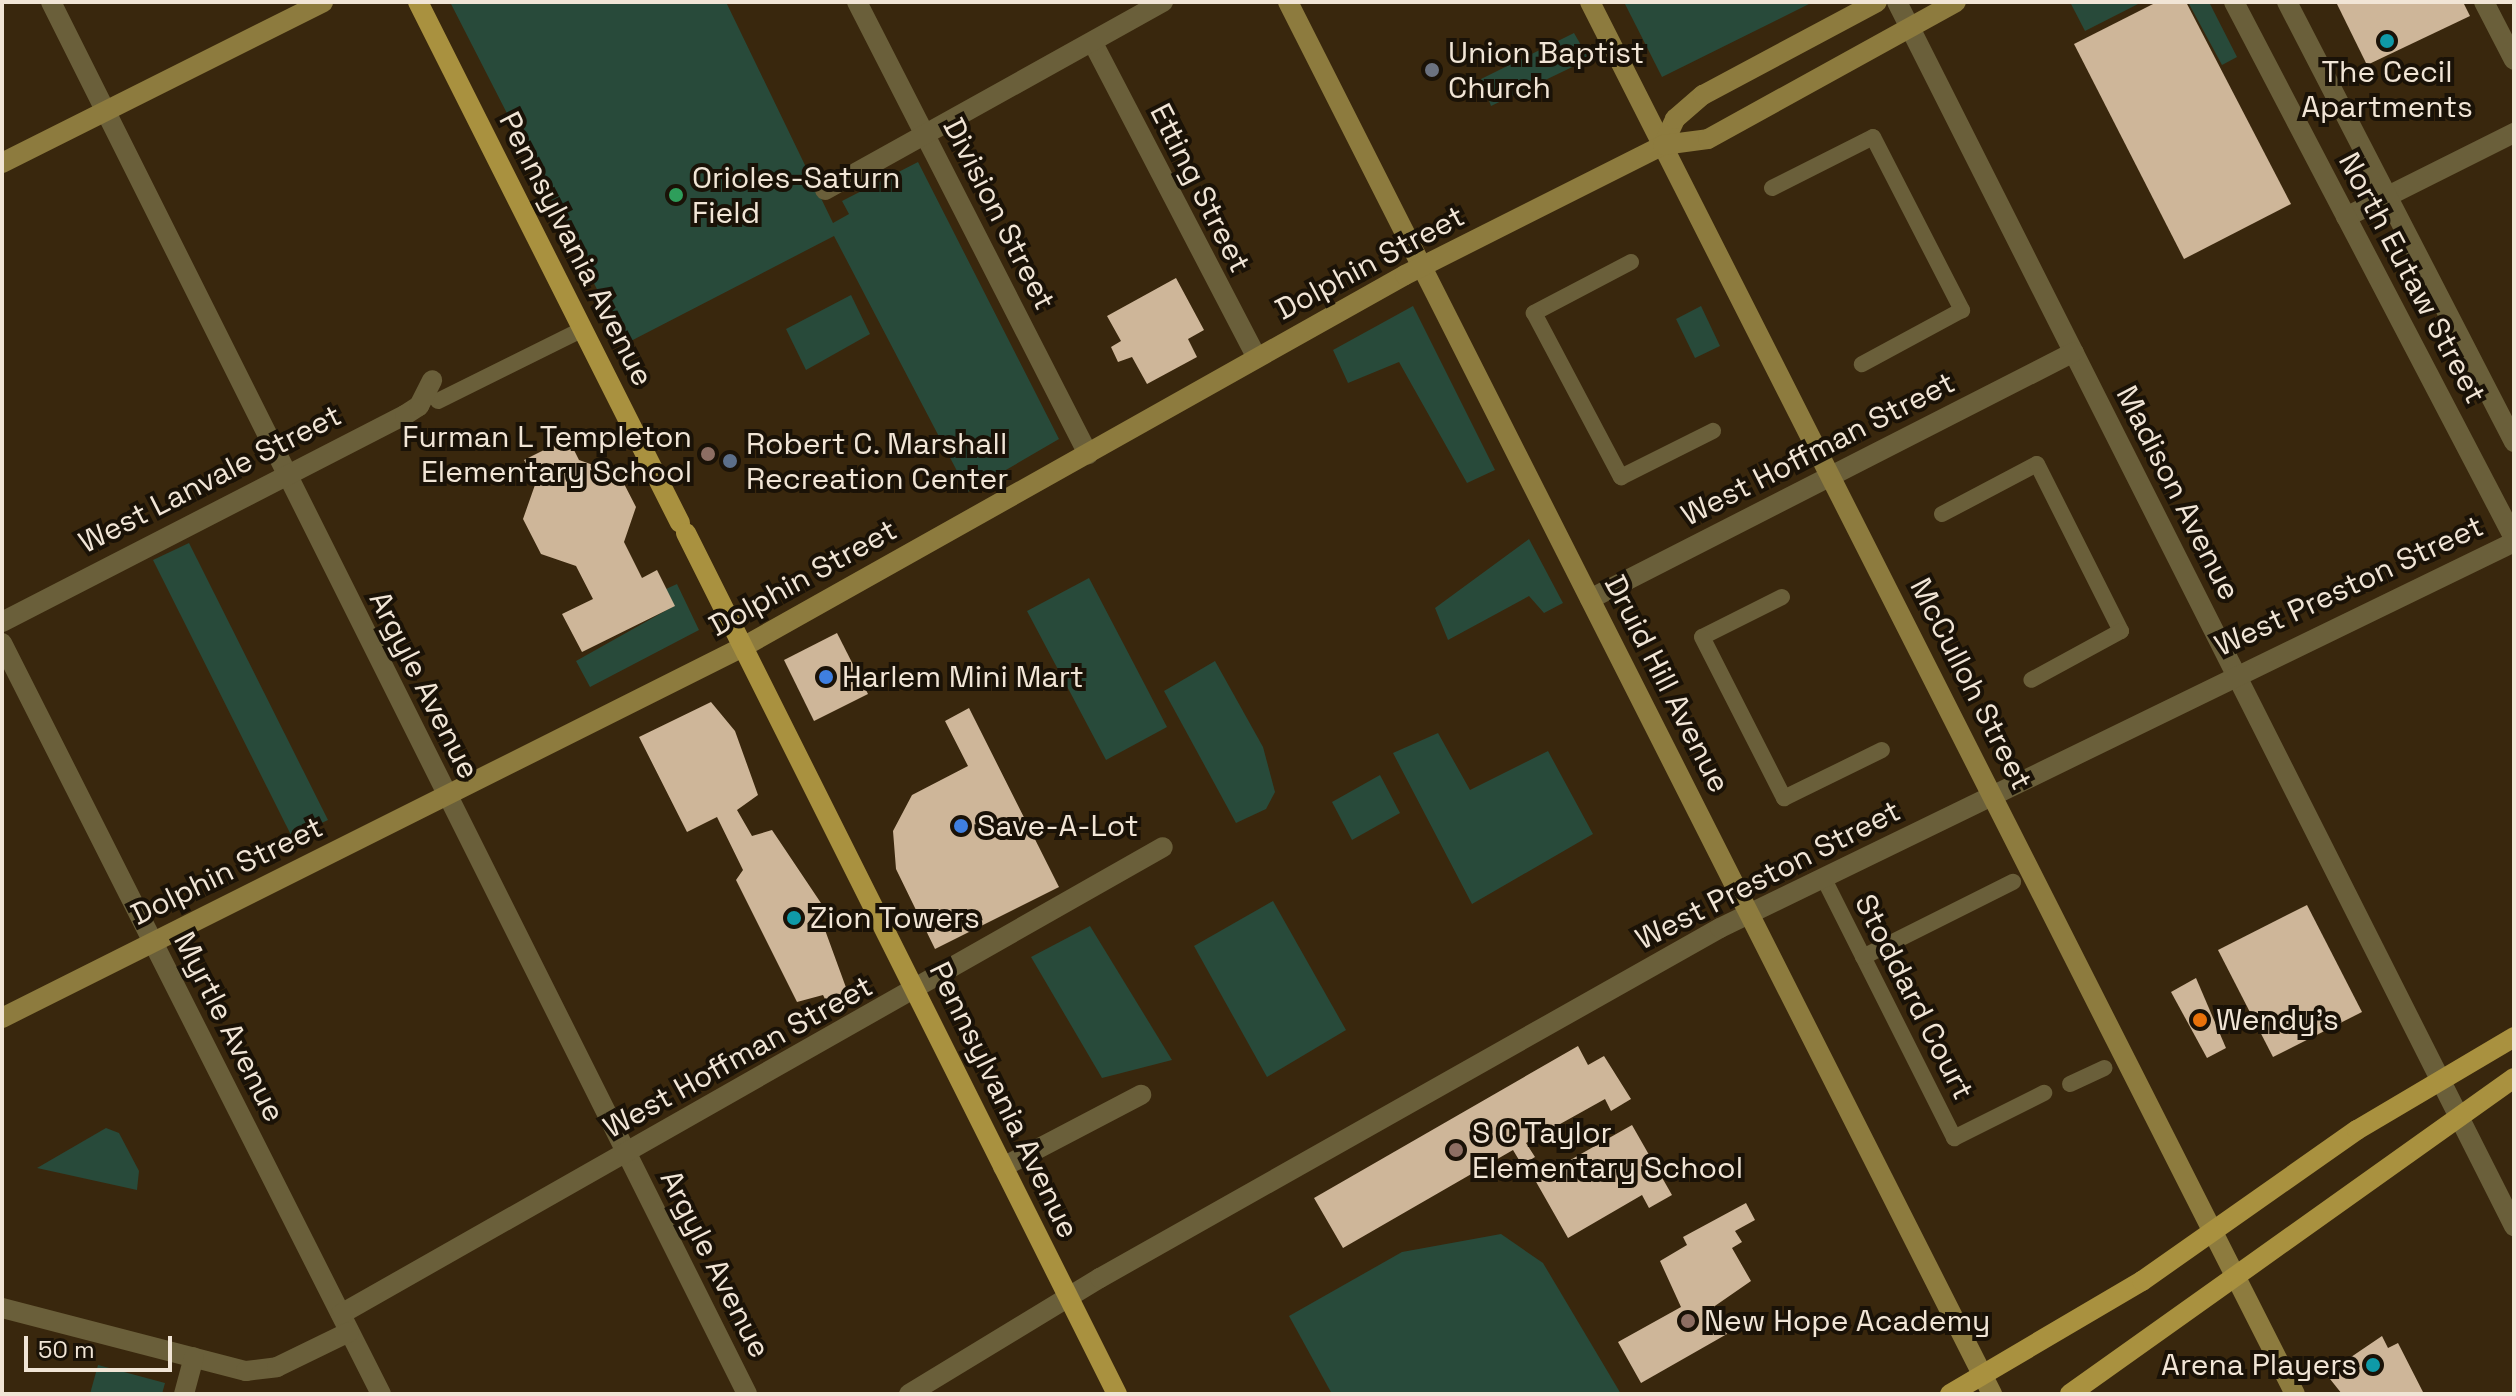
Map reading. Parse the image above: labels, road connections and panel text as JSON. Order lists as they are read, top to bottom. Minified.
{"streets":{"main road":["Pennsylvania Avenue","Dolphin Street","Druid Hill Avenue","McCulloh Street"],"street":["Etting Street","Division Street","North Eutaw Street","West Hoffman Street","West Lanvale Street","Madison Avenue","West Preston Street","Argyle Avenue","Stoddard Court","Myrtle Avenue"]},"crossings":[["Etting Street","Dolphin Street"],["Division Street","Dolphin Street"],["Pennsylvania Avenue","Dolphin Street"],["Pennsylvania Avenue","West Hoffman Street"],["Pennsylvania Avenue","West Preston Street"],["Dolphin Street","Madison Avenue"],["Dolphin Street","Druid Hill Avenue"],["Dolphin Street","McCulloh Street"],["Dolphin Street","Argyle Avenue"],["Dolphin Street","Myrtle Avenue"],["North Eutaw Street","West Preston Street"],["West Hoffman Street","Madison Avenue"],["West Hoffman Street","Druid Hill Avenue"],["West Hoffman Street","McCulloh Street"],["West Hoffman Street","Argyle Avenue"],["West Hoffman Street","Myrtle Avenue"],["West Lanvale Street","Argyle Avenue"],["Madison Avenue","West Preston Street"],["West Preston Street","Druid Hill Avenue"],["West Preston Street","McCulloh Street"],["West Preston Street","Stoddard Court"]],"places":["The Cecil Apartments","Union Baptist Church","Orioles-Saturn Field","Furman L Templeton Elementary School","Robert C. Marshall Recreation Center","Harlem Mini Mart","Save-A-Lot","Zion Towers","Wendy's","S C Taylor Elementary School","New Hope Academy","Arena Players"],"scale_bar":"50 m"}
